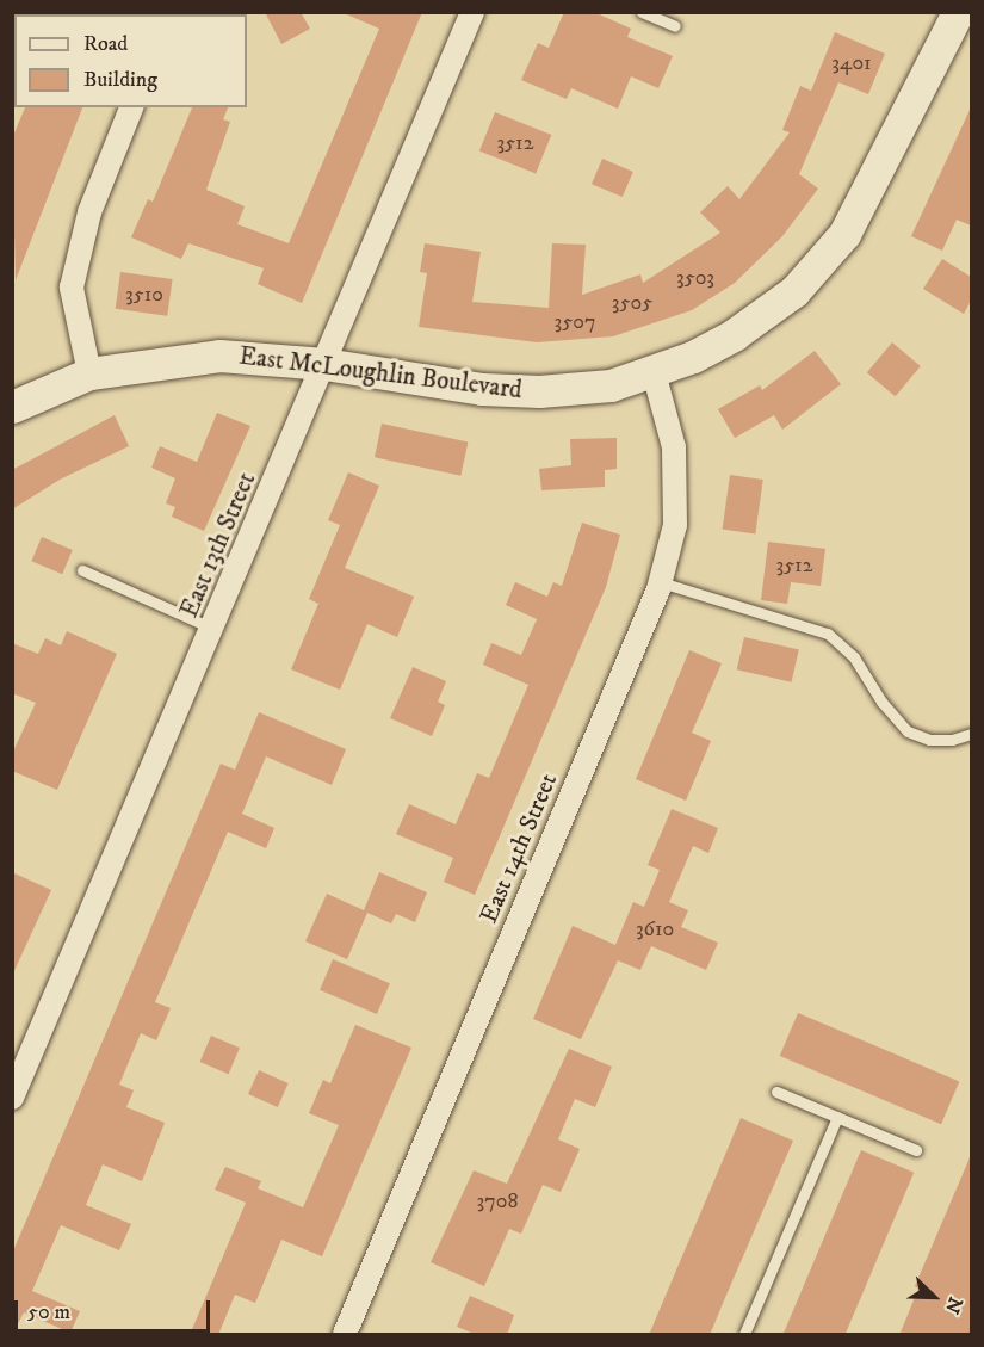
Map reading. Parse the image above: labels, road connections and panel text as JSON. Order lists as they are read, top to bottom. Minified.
{"streets":{"street":["East McLoughlin Boulevard","East 13th Street","East 14th Street"]},"crossings":[["East McLoughlin Boulevard","East 13th Street"],["East McLoughlin Boulevard","East 14th Street"]],"house_numbers":["3401","3512","3503","3510","3505","3507","3512","3610","3708"],"legend":["Road","Building"],"scale_bar":"50 m","north":"bottom right"}
